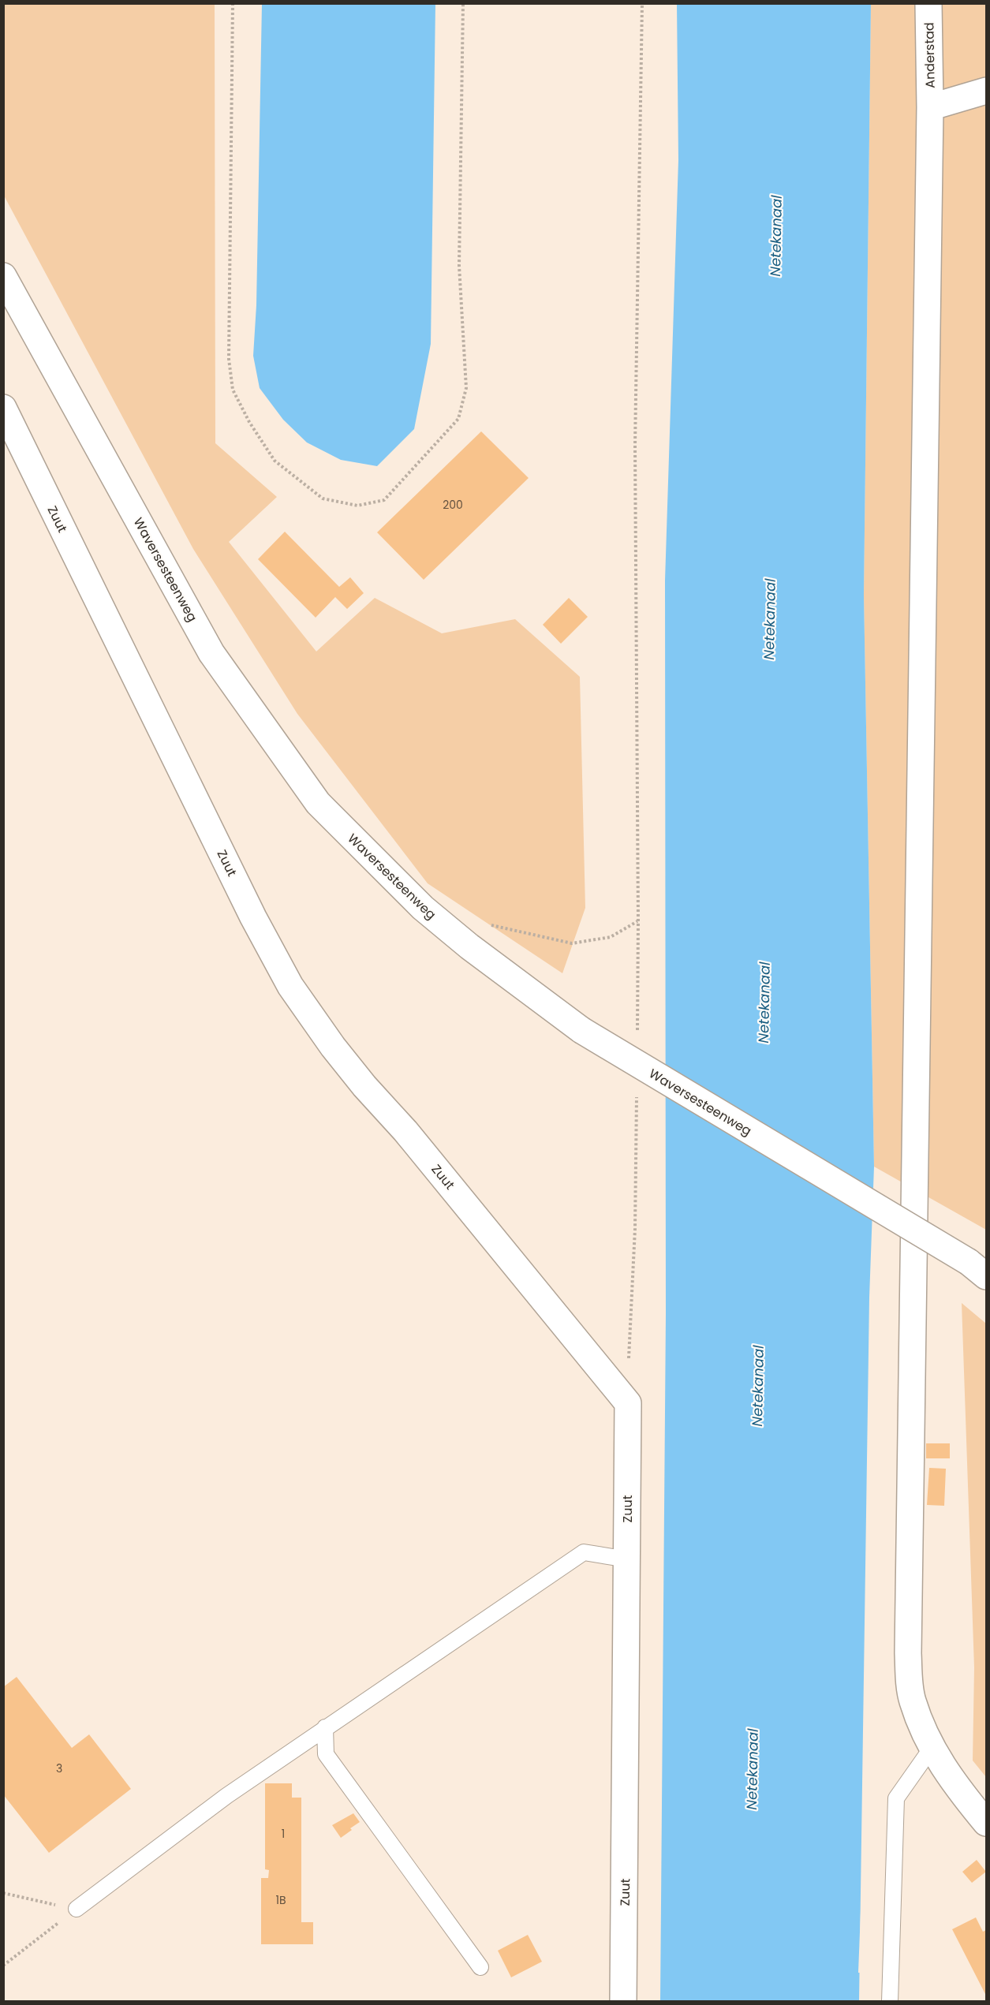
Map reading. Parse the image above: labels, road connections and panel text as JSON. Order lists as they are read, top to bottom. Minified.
{"streets":{"street":["Anderstad","Zuut","Waversesteenweg"]},"water":["Netekanaal"],"house_numbers":["200","3","1","1B"]}
